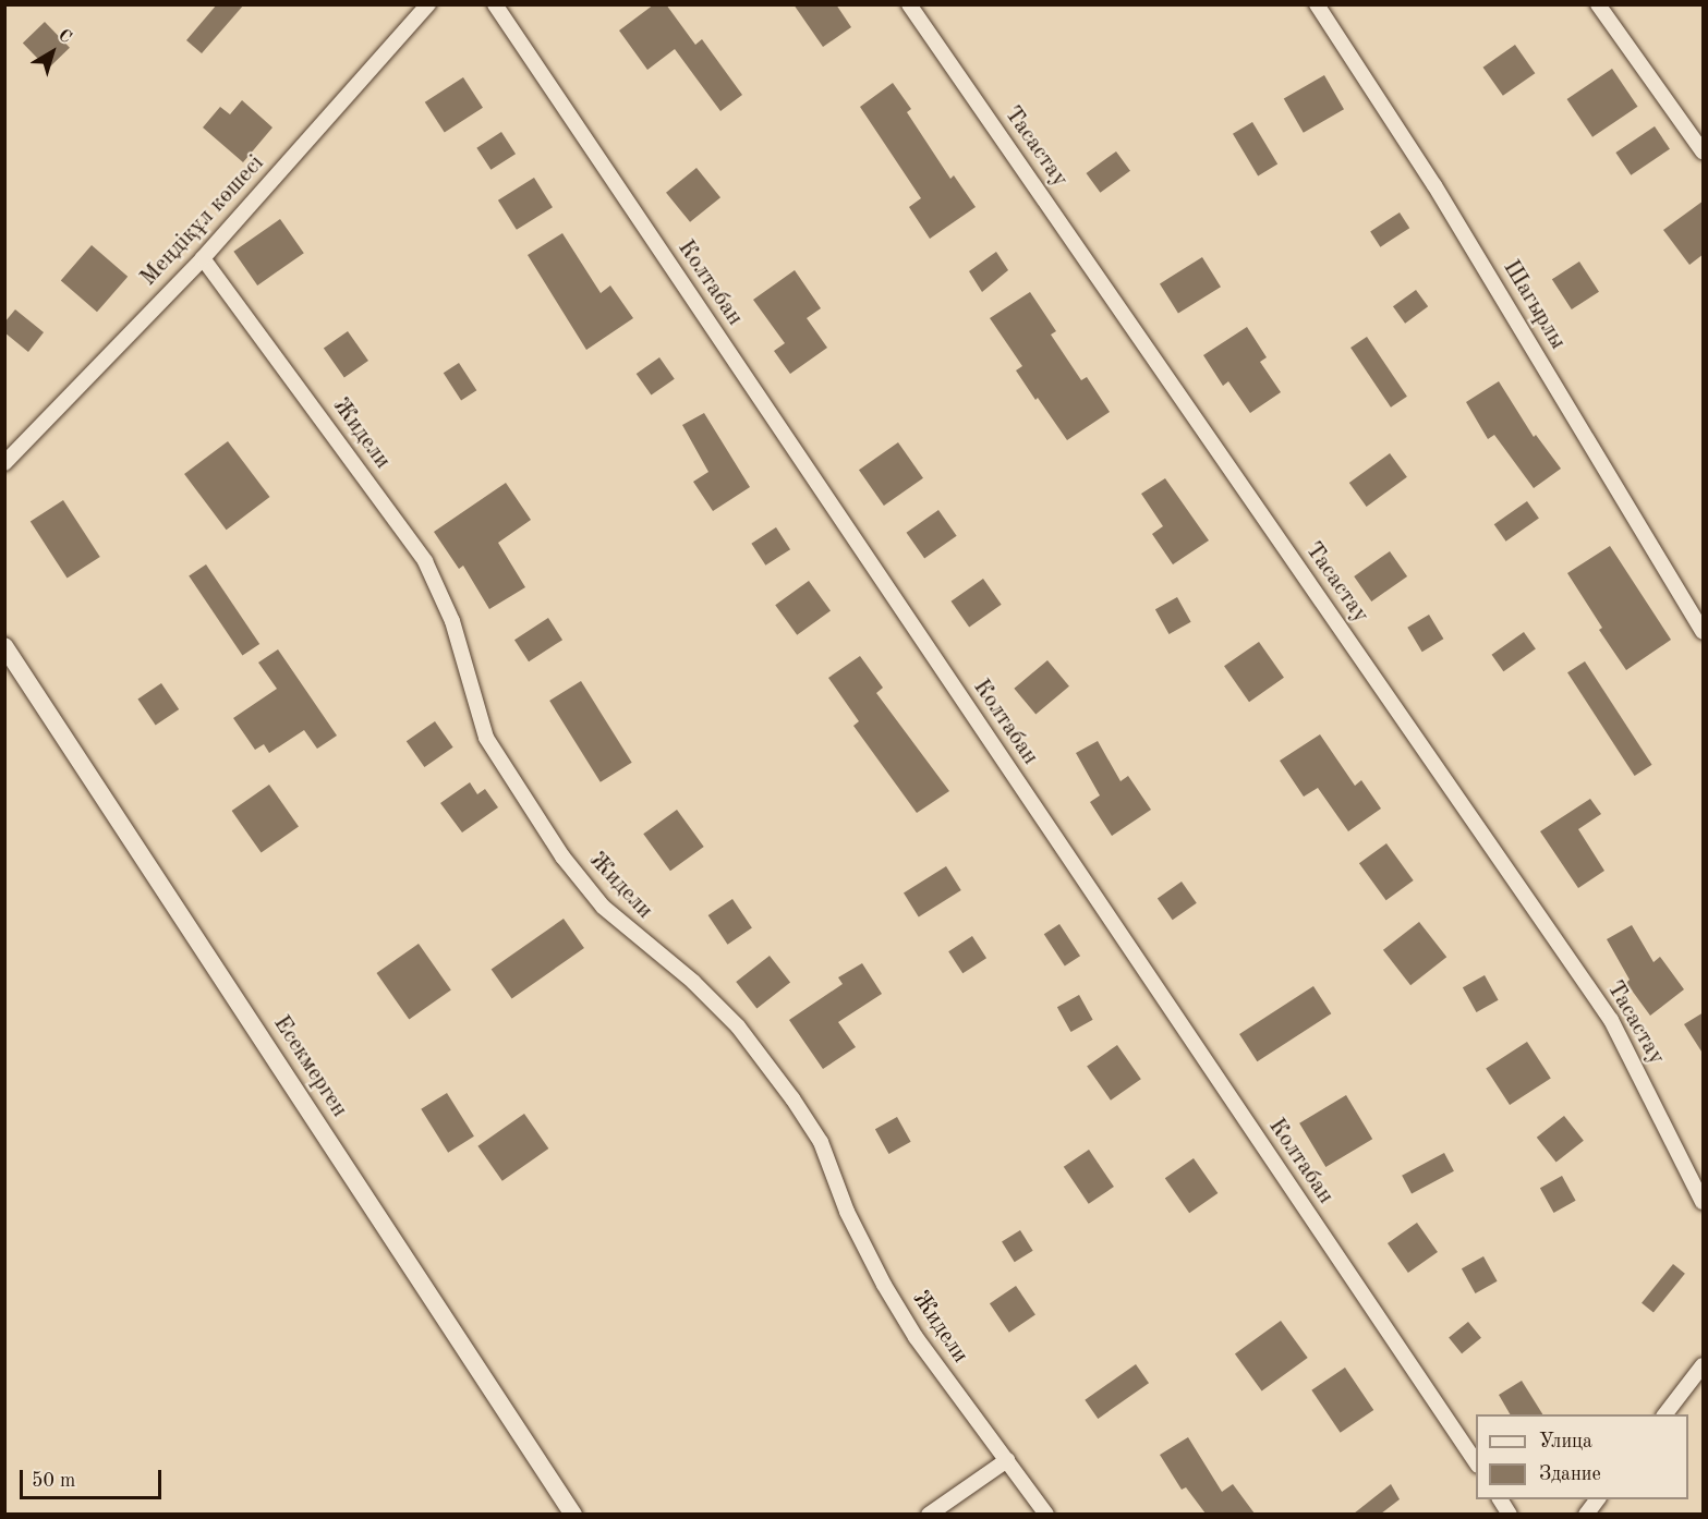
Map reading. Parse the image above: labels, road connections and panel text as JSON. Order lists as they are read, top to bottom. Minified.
{"streets":{"street":["Тасастау","Меңдіқұл көшесі","Колтабан","Шагырлы","Жидели","Eсекмерген"]},"crossings":[["Меңдіқұл көшесі","Жидели"]],"legend":["Улица","Здание"],"scale_bar":"50 m","north":"top right"}
